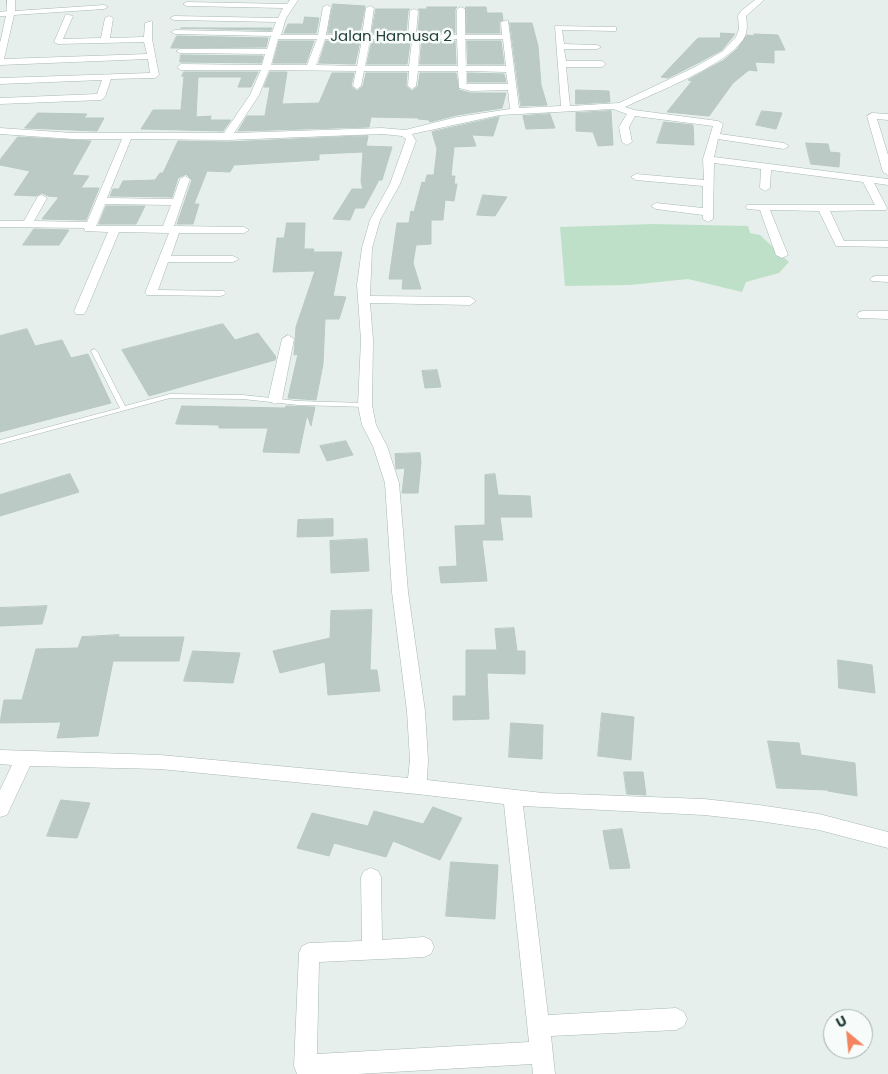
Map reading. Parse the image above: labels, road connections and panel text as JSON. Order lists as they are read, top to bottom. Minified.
{"streets":{"street":["Jalan Hamusa 2"]},"north":"top left"}
